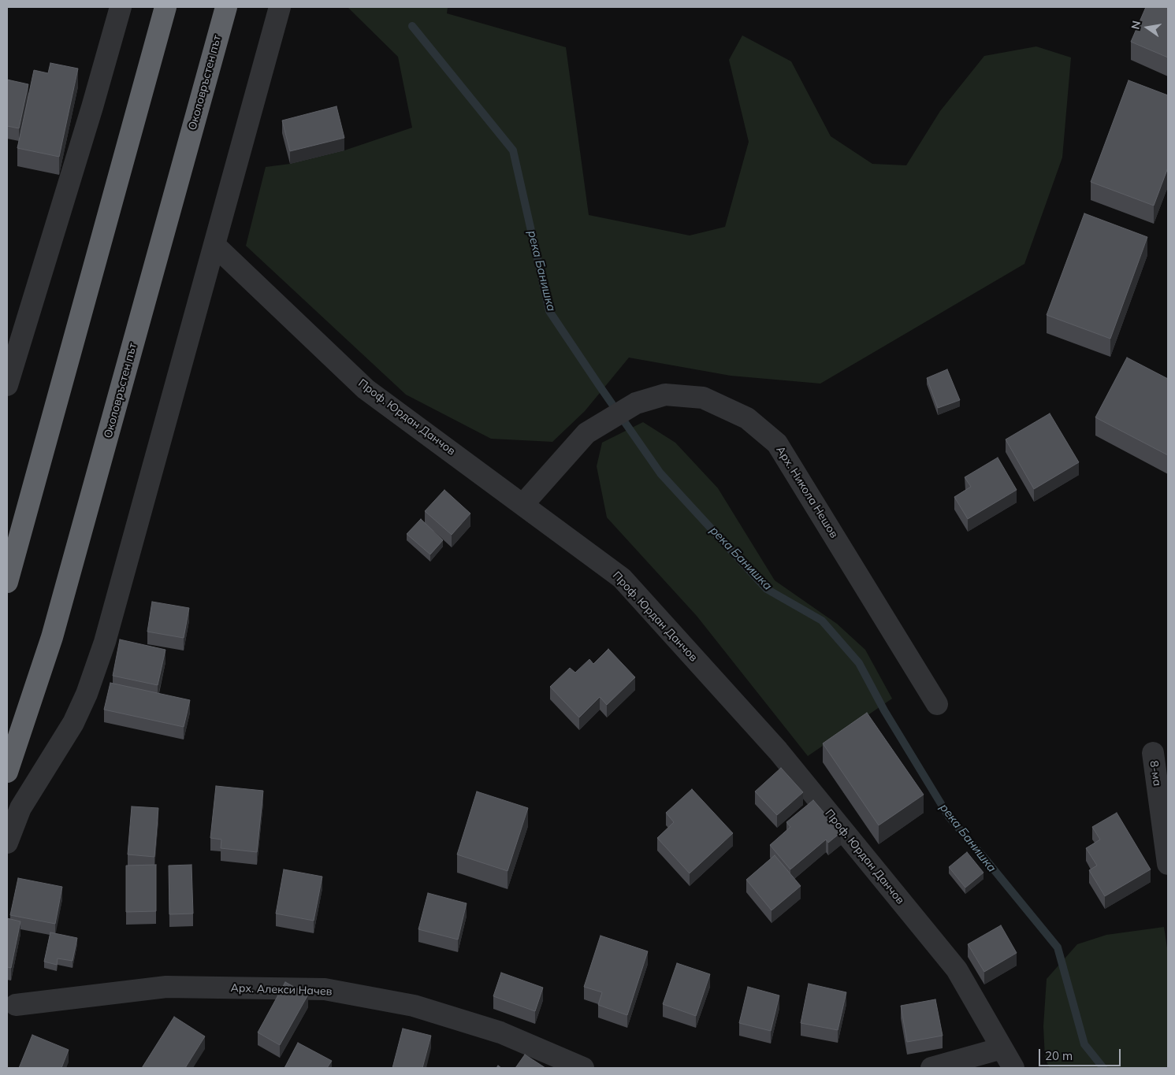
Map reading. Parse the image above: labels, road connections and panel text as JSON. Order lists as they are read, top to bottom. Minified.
{"streets":{"highway":["Околовръстен път"],"street":["Проф. Юрдан Данчов","Арх. Никола Нешов","8-ма","Арх. Алекси Начев"]},"crossings":[["Проф. Юрдан Данчов","Арх. Никола Нешов"]],"water":["река Банишка"],"scale_bar":"20 m","north":"left"}
